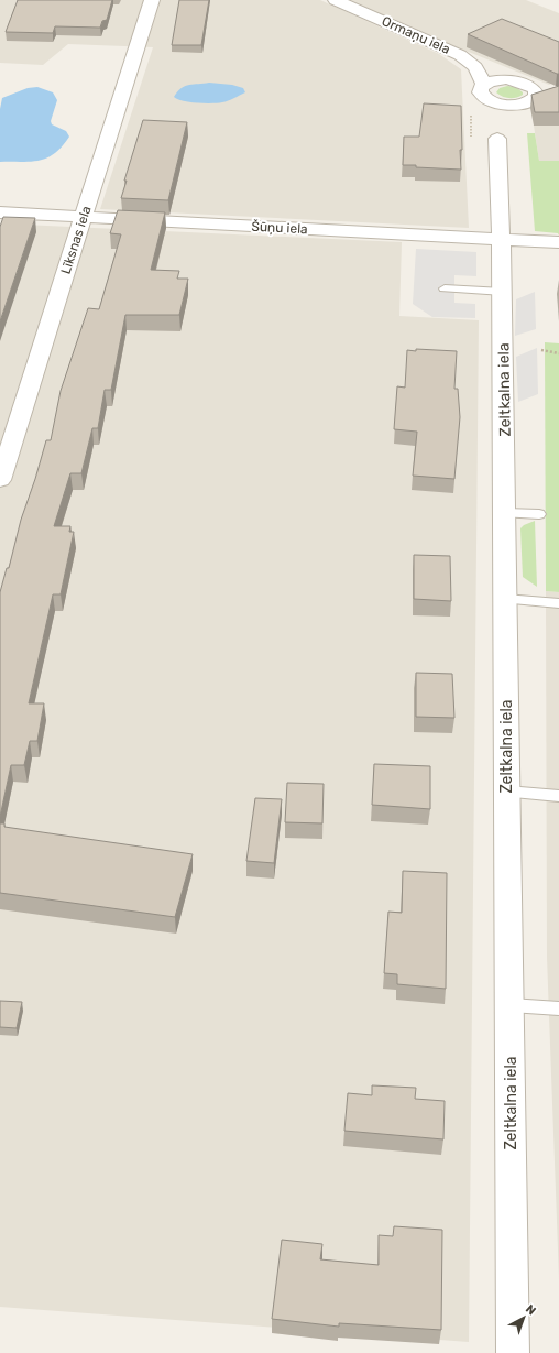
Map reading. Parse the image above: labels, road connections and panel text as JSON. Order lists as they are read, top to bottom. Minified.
{"streets":{"street":["Ormaņu iela","Šūņu iela","Līksnas iela","Zeltkalna iela"]},"crossings":[["Ormaņu iela","Zeltkalna iela"],["Šūņu iela","Līksnas iela"],["Šūņu iela","Zeltkalna iela"]],"north":"top right"}
